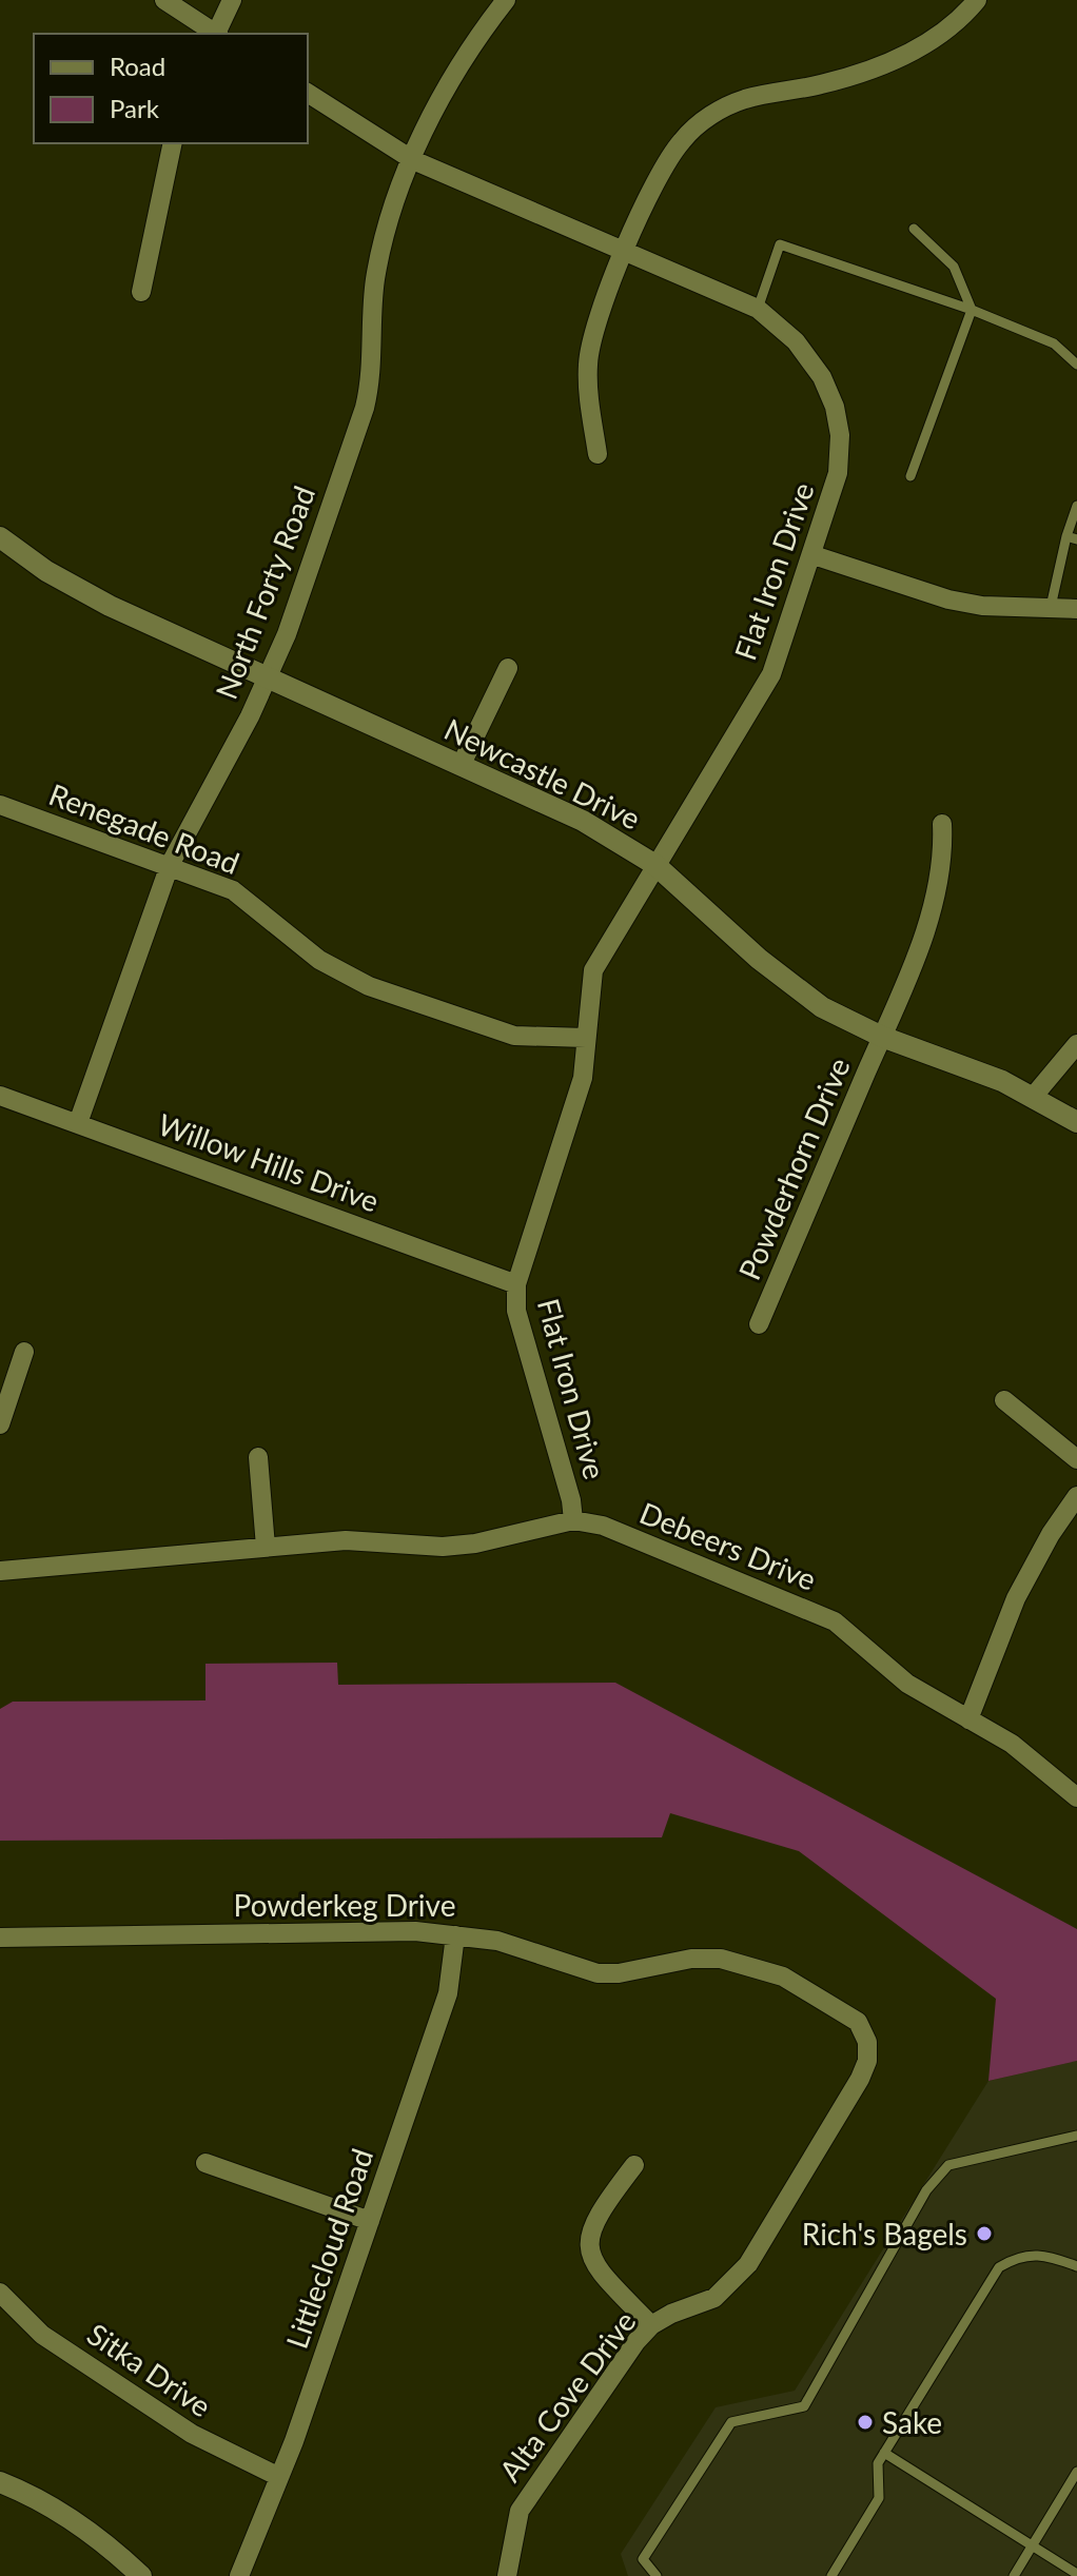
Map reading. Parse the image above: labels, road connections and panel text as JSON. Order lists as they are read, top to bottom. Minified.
{"streets":{"street":["Flat Iron Drive","North Forty Road","Newcastle Drive","Renegade Road","Willow Hills Drive","Powderhorn Drive","Debeers Drive","Powderkeg Drive","Littlecloud Road","Sitka Drive","Alta Cove Drive"]},"crossings":[["Flat Iron Drive","North Forty Road"],["Flat Iron Drive","Newcastle Drive"],["Flat Iron Drive","Renegade Road"],["Flat Iron Drive","Willow Hills Drive"],["Flat Iron Drive","Debeers Drive"],["North Forty Road","Newcastle Drive"],["North Forty Road","Renegade Road"],["North Forty Road","Willow Hills Drive"],["Newcastle Drive","Powderhorn Drive"],["Powderkeg Drive","Littlecloud Road"],["Powderkeg Drive","Alta Cove Drive"],["Littlecloud Road","Sitka Drive"]],"places":["Rich's Bagels","Sake"],"legend":["Road","Park"]}
